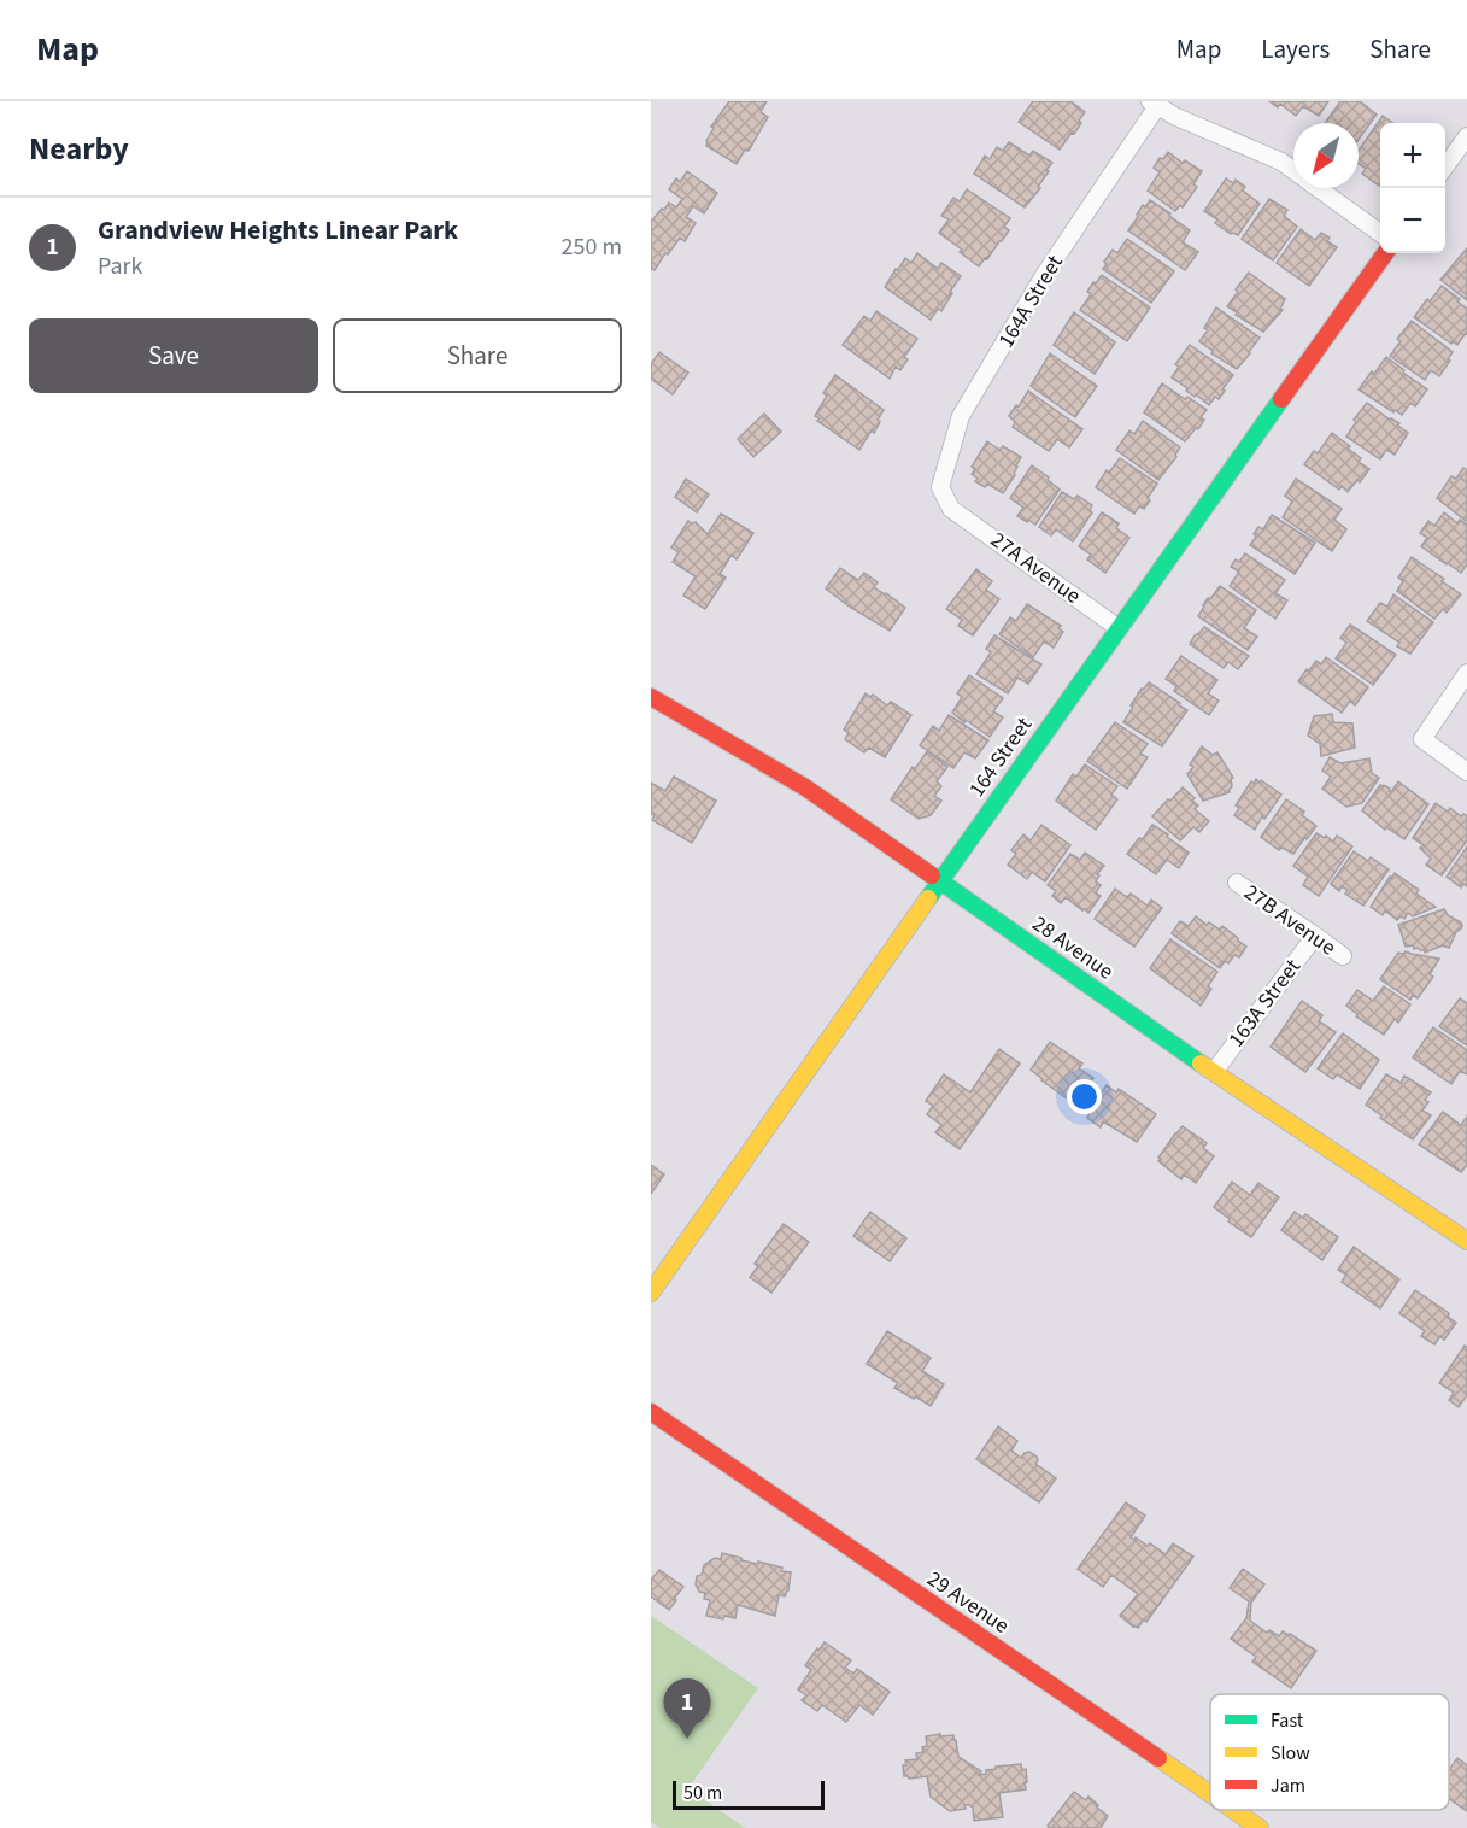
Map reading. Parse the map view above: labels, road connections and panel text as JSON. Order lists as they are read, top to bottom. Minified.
{"streets":{"street":["164A Street","27A Avenue","164 Street","27B Avenue","28 Avenue","163A Street","29 Avenue"]},"crossings":[["164A Street","27A Avenue"],["27A Avenue","164 Street"],["164 Street","28 Avenue"],["27B Avenue","163A Street"],["28 Avenue","163A Street"]],"legend":["Fast","Slow","Jam"],"scale_bar":"50 m","north":"bottom left","page":{"header":"Map","nav":["Map","Layers","Share"],"heading":"Nearby","map_buttons":["+","−"],"list":[{"mark":"1","name":"Grandview Heights Linear Park","note":"Park","value":"250 m"}],"buttons":["Save","Share"],"pins":"1","scale":"50 m"}}
